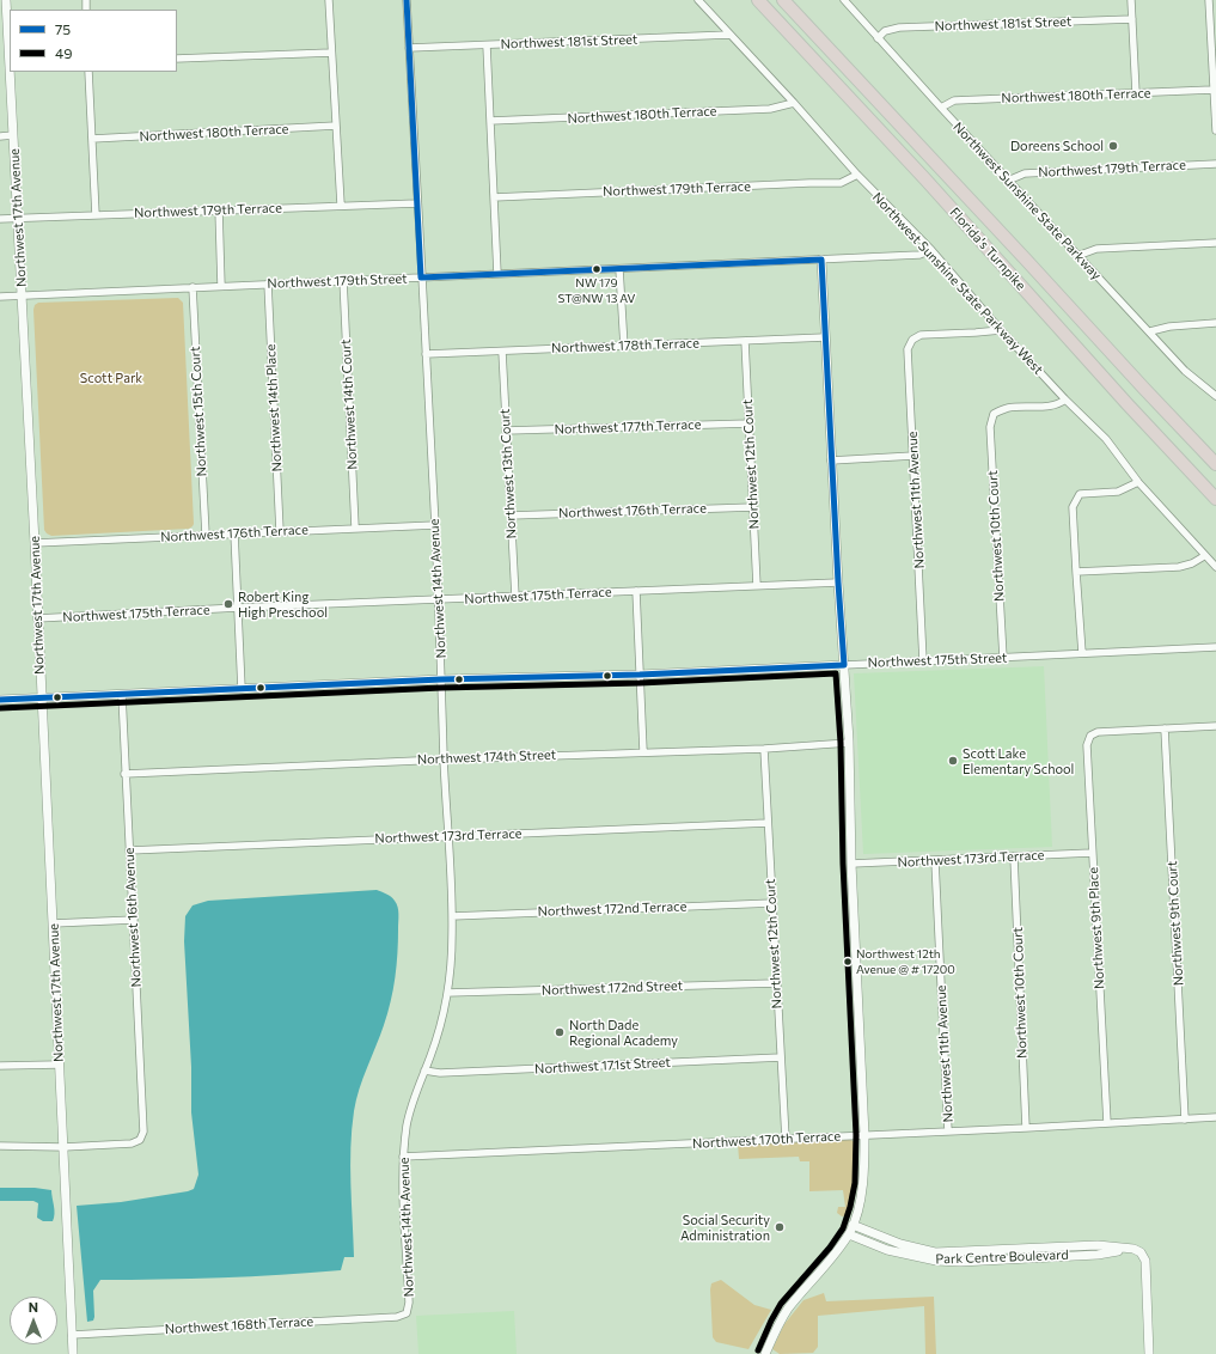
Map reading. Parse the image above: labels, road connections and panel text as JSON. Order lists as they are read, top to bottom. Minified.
{"streets":{"highway":["Florida's Turnpike"],"street":["Northwest 181st Street","Northwest 180th Terrace","Northwest 179th Terrace","Northwest Sunshine State Parkway","Northwest 17th Avenue","Northwest 179th Street","Northwest Sunshine State Parkway West","Northwest 178th Terrace","Northwest 14th Court","Northwest 14th Place","Northwest 15th Court","Northwest 177th Terrace","Northwest 12th Court","Northwest 13th Court","Northwest 11th Avenue","Northwest 176th Terrace","Northwest 10th Court","Northwest 14th Avenue","Northwest 175th Terrace","Northwest 175th Street","Northwest 174th Street","Northwest 173rd Terrace","Northwest 172nd Terrace","Northwest 16th Avenue","Northwest 9th Court","Northwest 9th Place","Northwest 172nd Street","Northwest 171st Street","Northwest 170th Terrace","Park Centre Boulevard","Northwest 168th Terrace"]},"crossings":[["Northwest 181st Street","Northwest Sunshine State Parkway"],["Northwest 181st Street","Northwest Sunshine State Parkway West"],["Northwest 181st Street","Northwest 14th Avenue"],["Northwest 180th Terrace","Northwest Sunshine State Parkway"],["Northwest 180th Terrace","Northwest Sunshine State Parkway West"],["Northwest 179th Terrace","Northwest Sunshine State Parkway"],["Northwest 179th Terrace","Northwest 17th Avenue"],["Northwest 179th Terrace","Northwest Sunshine State Parkway West"],["Northwest 179th Terrace","Northwest 14th Avenue"],["Northwest 17th Avenue","Northwest 179th Street"],["Northwest 17th Avenue","Northwest 176th Terrace"],["Northwest 17th Avenue","Northwest 175th Terrace"],["Northwest 17th Avenue","Northwest 175th Street"],["Northwest 17th Avenue","Northwest 16th Avenue"],["Northwest 17th Avenue","Northwest 168th Terrace"],["Northwest 179th Street","Northwest Sunshine State Parkway West"],["Northwest 179th Street","Northwest 14th Court"],["Northwest 179th Street","Northwest 14th Place"],["Northwest 179th Street","Northwest 15th Court"],["Northwest 179th Street","Northwest 14th Avenue"],["Northwest Sunshine State Parkway West","Northwest 11th Avenue"],["Northwest Sunshine State Parkway West","Northwest 10th Court"],["Northwest 178th Terrace","Northwest 12th Court"],["Northwest 178th Terrace","Northwest 13th Court"],["Northwest 178th Terrace","Northwest 14th Avenue"],["Northwest 14th Court","Northwest 176th Terrace"],["Northwest 14th Place","Northwest 176th Terrace"],["Northwest 15th Court","Northwest 176th Terrace"],["Northwest 177th Terrace","Northwest 12th Court"],["Northwest 177th Terrace","Northwest 13th Court"],["Northwest 12th Court","Northwest 176th Terrace"],["Northwest 12th Court","Northwest 175th Terrace"],["Northwest 12th Court","Northwest 174th Street"],["Northwest 12th Court","Northwest 173rd Terrace"],["Northwest 12th Court","Northwest 172nd Terrace"],["Northwest 12th Court","Northwest 172nd Street"],["Northwest 12th Court","Northwest 171st Street"],["Northwest 12th Court","Northwest 170th Terrace"],["Northwest 13th Court","Northwest 176th Terrace"],["Northwest 13th Court","Northwest 175th Terrace"],["Northwest 11th Avenue","Northwest 175th Street"],["Northwest 11th Avenue","Northwest 173rd Terrace"],["Northwest 11th Avenue","Northwest 170th Terrace"],["Northwest 176th Terrace","Northwest 14th Avenue"],["Northwest 10th Court","Northwest 175th Street"],["Northwest 10th Court","Northwest 173rd Terrace"],["Northwest 10th Court","Northwest 170th Terrace"],["Northwest 14th Avenue","Northwest 175th Terrace"],["Northwest 14th Avenue","Northwest 175th Street"],["Northwest 14th Avenue","Northwest 174th Street"],["Northwest 14th Avenue","Northwest 173rd Terrace"],["Northwest 14th Avenue","Northwest 172nd Terrace"],["Northwest 14th Avenue","Northwest 172nd Street"],["Northwest 14th Avenue","Northwest 171st Street"],["Northwest 14th Avenue","Northwest 170th Terrace"],["Northwest 14th Avenue","Northwest 168th Terrace"],["Northwest 175th Street","Northwest 16th Avenue"],["Northwest 174th Street","Northwest 16th Avenue"],["Northwest 173rd Terrace","Northwest 16th Avenue"],["Northwest 173rd Terrace","Northwest 9th Place"],["Northwest 9th Court","Northwest 9th Place"],["Northwest 9th Court","Northwest 170th Terrace"],["Northwest 9th Place","Northwest 170th Terrace"]],"parks":["Scott Park"],"places":["Doreens School","NW 179 ST@NW 13 AV","Robert King High Preschool","Scott Lake Elementary School","Northwest 12th Avenue @ # 17200","North Dade Regional Academy","Social Security Administration"],"lines":["transit line 75","transit line 49"],"legend":["75","49"],"north":"top"}
